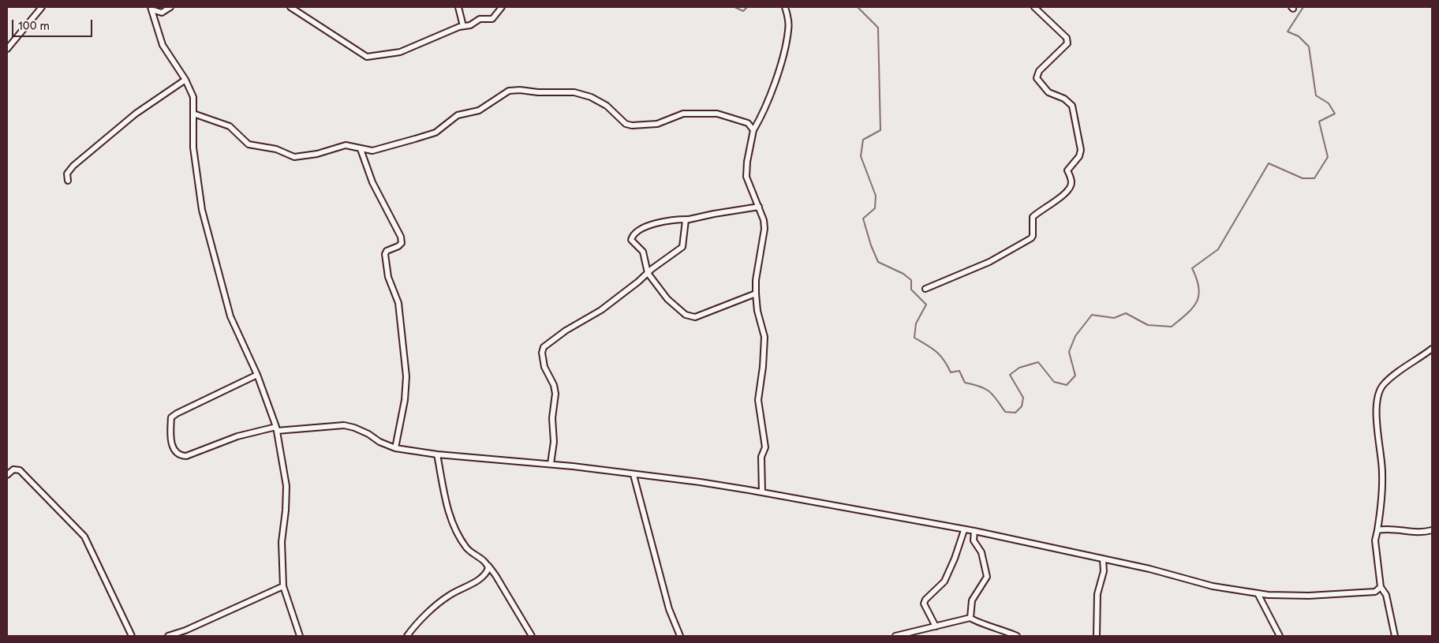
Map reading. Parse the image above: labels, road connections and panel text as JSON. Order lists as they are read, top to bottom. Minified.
{"scale_bar":"100 m"}
